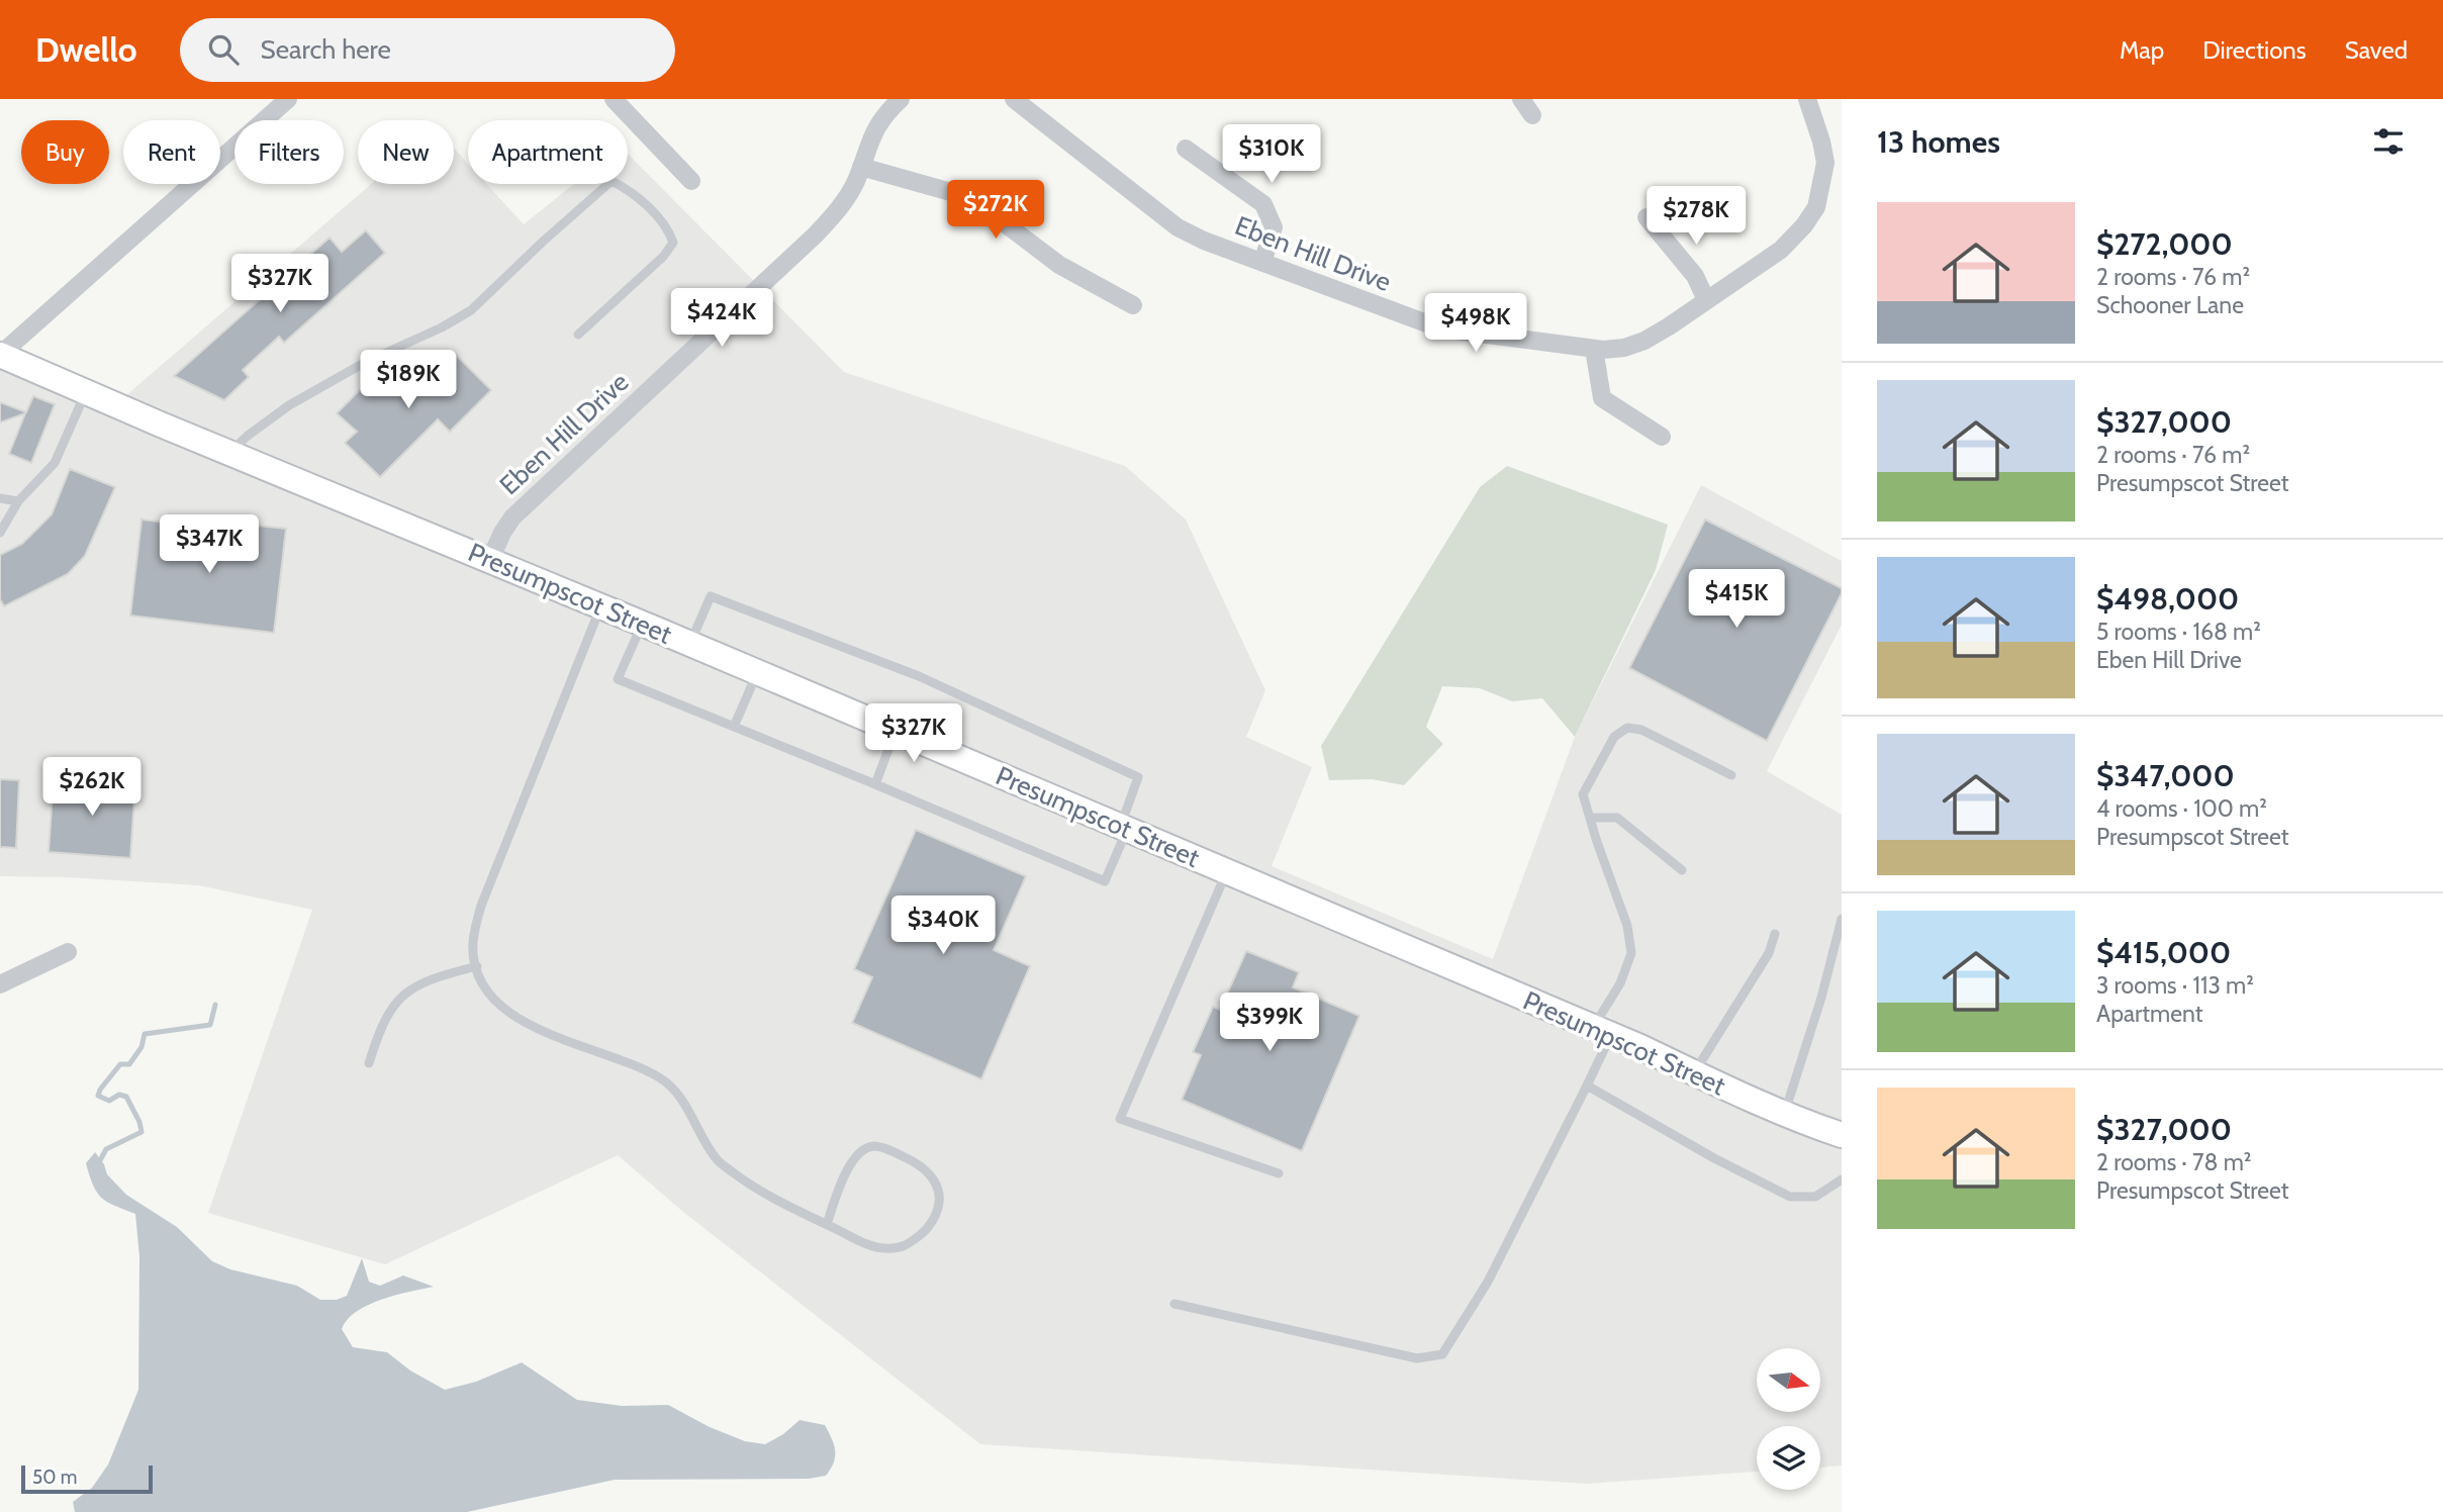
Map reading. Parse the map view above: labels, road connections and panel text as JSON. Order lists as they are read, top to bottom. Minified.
{"streets":{"street":["Eben Hill Drive","Presumpscot Street"]},"crossings":[["Eben Hill Drive","Presumpscot Street"]],"scale_bar":"50 m","north":"right","page":{"header":"Dwello","search":"Search here","nav":["Map","Directions","Saved"],"heading":"13 homes","chip":["Buy","Rent","Filters","New","Apartment"],"price":["$310K","$272K","$278K","$327K","$424K","$498K","$189K","$347K","$415K","$327K","$262K","$340K","$399K"],"list":[{"name":"$272,000","note":"2 rooms · 76 m² · Schooner Lane"},{"name":"$327,000","note":"2 rooms · 76 m² · Presumpscot Street"},{"name":"$498,000","note":"5 rooms · 168 m² · Eben Hill Drive"},{"name":"$347,000","note":"4 rooms · 100 m² · Presumpscot Street"},{"name":"$415,000","note":"3 rooms · 113 m² · Apartment"},{"name":"$327,000","note":"2 rooms · 78 m² · Presumpscot Street"}],"scale":"50 m"}}
